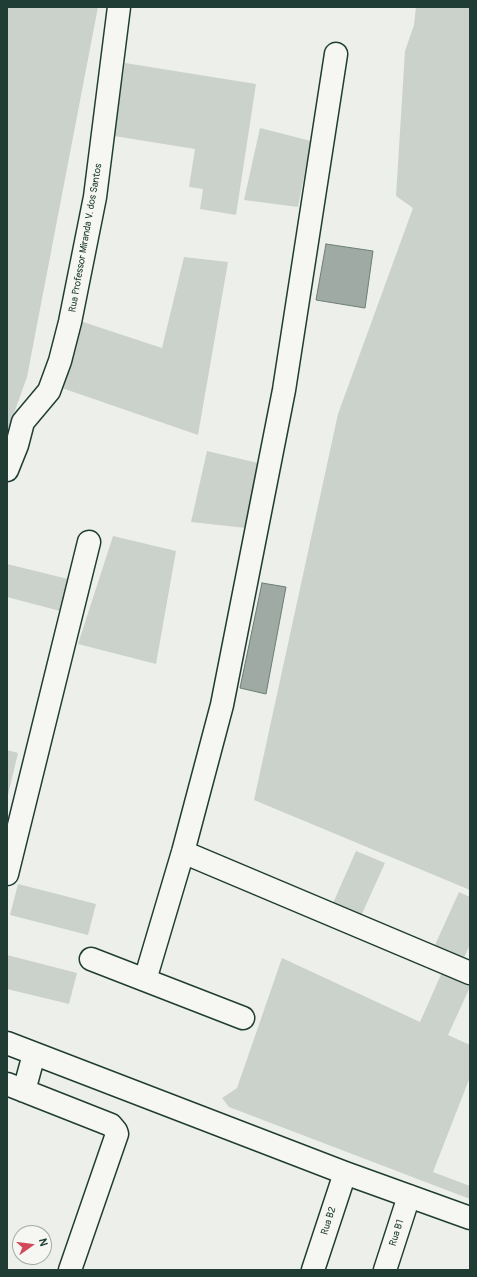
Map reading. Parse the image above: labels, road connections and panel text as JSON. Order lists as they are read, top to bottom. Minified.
{"streets":{"street":["Rua Professor Miranda V. dos Santos","Rua B2","Rua B1"]},"north":"right"}
